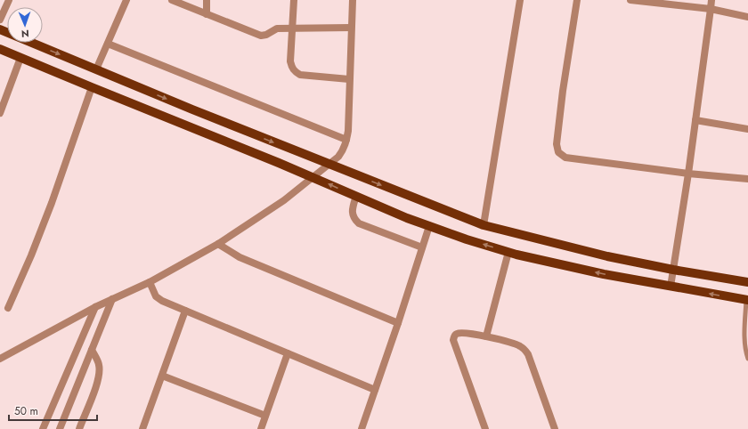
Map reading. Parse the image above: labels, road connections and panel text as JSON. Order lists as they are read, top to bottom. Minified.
{"scale_bar":"50 m","north":"bottom"}
